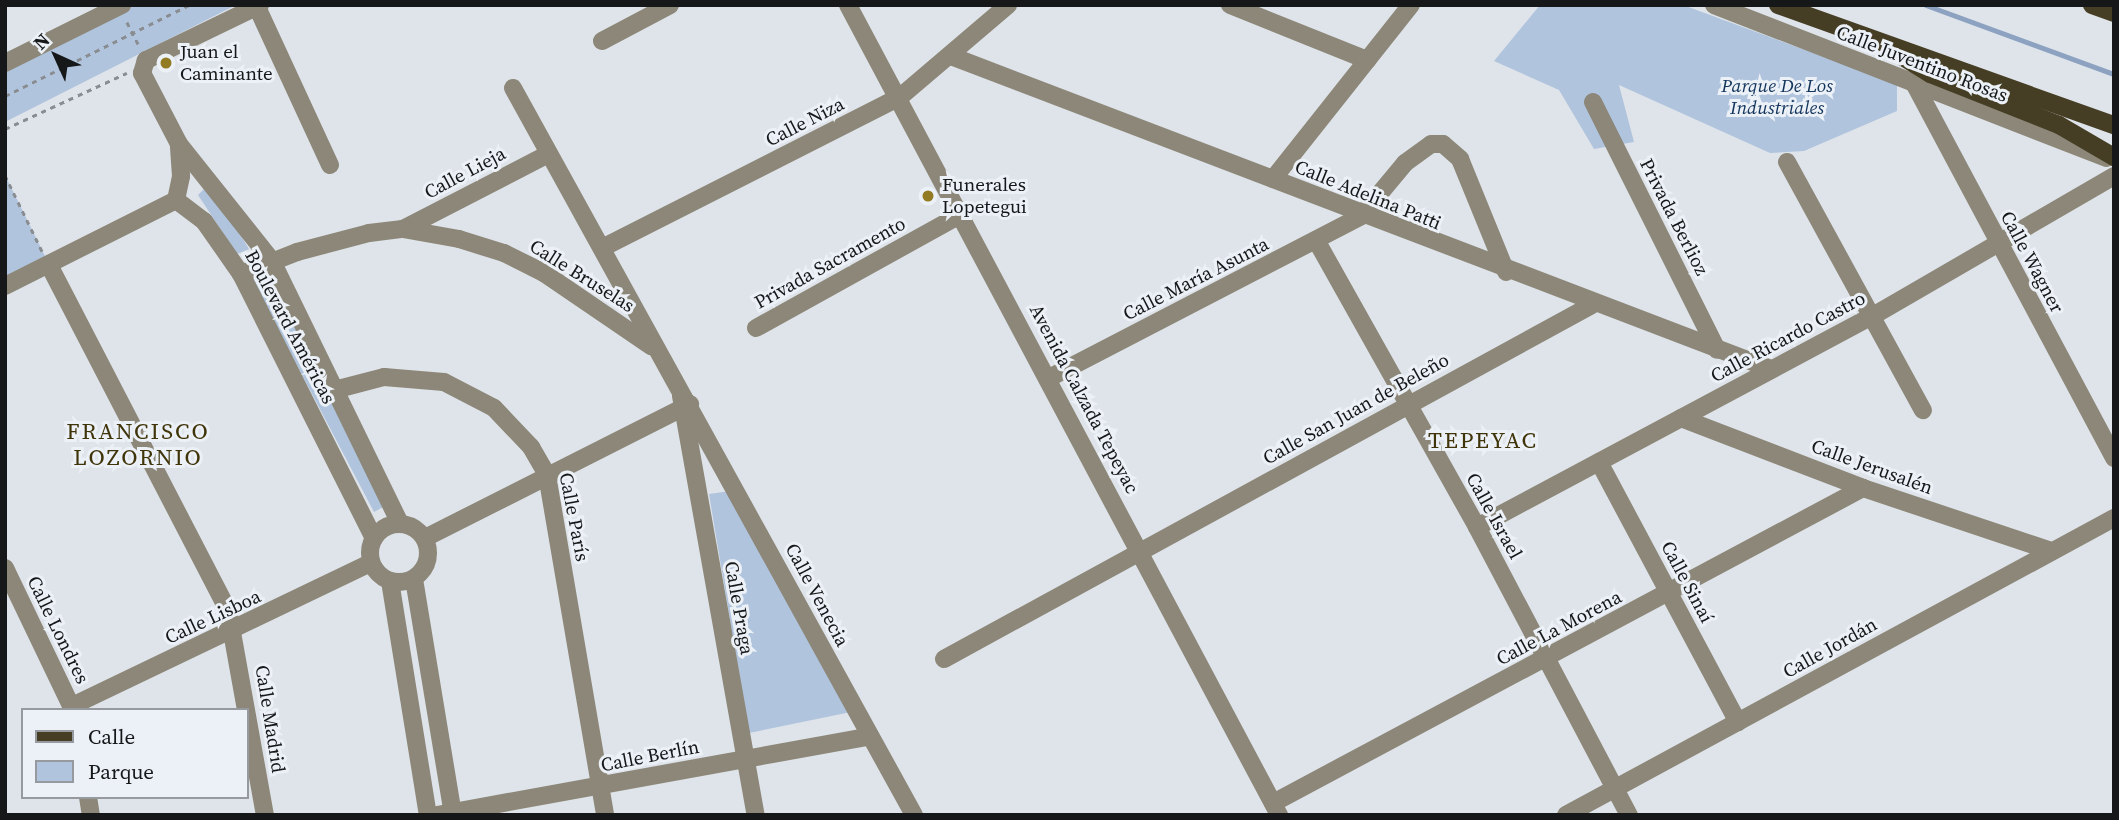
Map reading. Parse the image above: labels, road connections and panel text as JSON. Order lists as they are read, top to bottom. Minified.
{"streets":{"street":["Calle Juventino Rosas","Calle Niza","Calle Lieja","Calle Adelina Patti","Privada Berlioz","Calle Wagner","Privada Sacramento","Calle Bruselas","Calle María Asunta","Boulevard Américas","Calle Ricardo Castro","Avenida Calzada Tepeyac","Calle San Juan de Beleño","Calle Jerusalén","Calle Israel","Calle París","Calle Sinaí","Calle Venecia","Calle Praga","Calle Lisboa","Calle La Morena","Calle Londres","Calle Jordán","Calle Madrid","Calle Berlín"]},"crossings":[["Calle Juventino Rosas","Calle Wagner"],["Calle Niza","Calle Adelina Patti"],["Calle Niza","Avenida Calzada Tepeyac"],["Calle Niza","Calle Venecia"],["Calle Lieja","Calle Bruselas"],["Calle Lieja","Calle Venecia"],["Calle Adelina Patti","Privada Berlioz"],["Calle Adelina Patti","Calle María Asunta"],["Calle Adelina Patti","Calle Ricardo Castro"],["Calle Adelina Patti","Calle San Juan de Beleño"],["Calle Wagner","Calle Ricardo Castro"],["Privada Sacramento","Avenida Calzada Tepeyac"],["Calle Bruselas","Boulevard Américas"],["Calle Bruselas","Calle Venecia"],["Calle María Asunta","Avenida Calzada Tepeyac"],["Calle María Asunta","Calle Israel"],["Boulevard Américas","Calle París"],["Boulevard Américas","Calle Lisboa"],["Calle Ricardo Castro","Calle Jerusalén"],["Calle Ricardo Castro","Calle Israel"],["Calle Ricardo Castro","Calle Sinaí"],["Avenida Calzada Tepeyac","Calle San Juan de Beleño"],["Avenida Calzada Tepeyac","Calle La Morena"],["Calle San Juan de Beleño","Calle Israel"],["Calle Jerusalén","Calle La Morena"],["Calle Jerusalén","Calle Jordán"],["Calle Israel","Calle La Morena"],["Calle Israel","Calle Jordán"],["Calle París","Calle Berlín"],["Calle Sinaí","Calle La Morena"],["Calle Sinaí","Calle Jordán"],["Calle Venecia","Calle Praga"],["Calle Venecia","Calle Berlín"],["Calle Praga","Calle Berlín"],["Calle Lisboa","Calle Londres"],["Calle Lisboa","Calle Madrid"]],"districts":["FRANCISCO LOZORNIO","TEPEYAC"],"parks":["Parque De Los Industriales"],"places":["Juan el Caminante","Funerales Lopetegui"],"legend":["Calle","Parque"],"north":"top left"}
